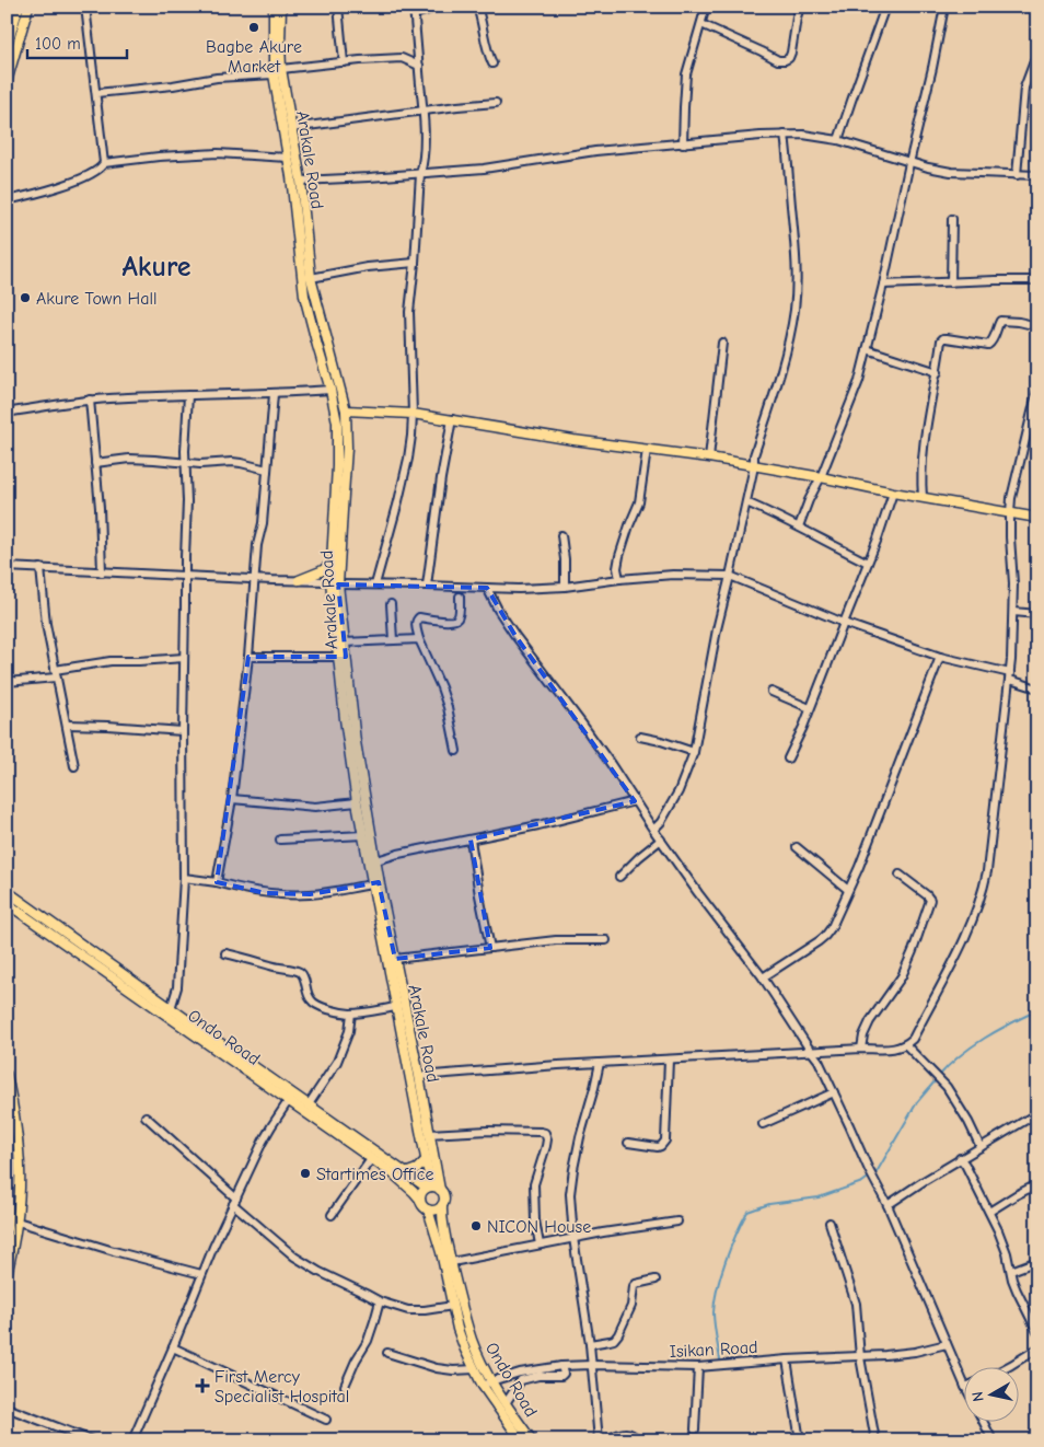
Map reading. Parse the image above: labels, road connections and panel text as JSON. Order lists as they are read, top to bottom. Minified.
{"streets":{"main road":["Arakale Road","Ondo Road"],"street":["Isikan Road"]},"crossings":[["Arakale Road","Ondo Road"],["Ondo Road","Isikan Road"]],"districts":["Akure"],"places":{"other":["Bagbe Akure Market","Akure Town Hall","Startimes Office","NICON House"],"health":["First Mercy Specialist Hospital"]},"scale_bar":"100 m","north":"left"}
